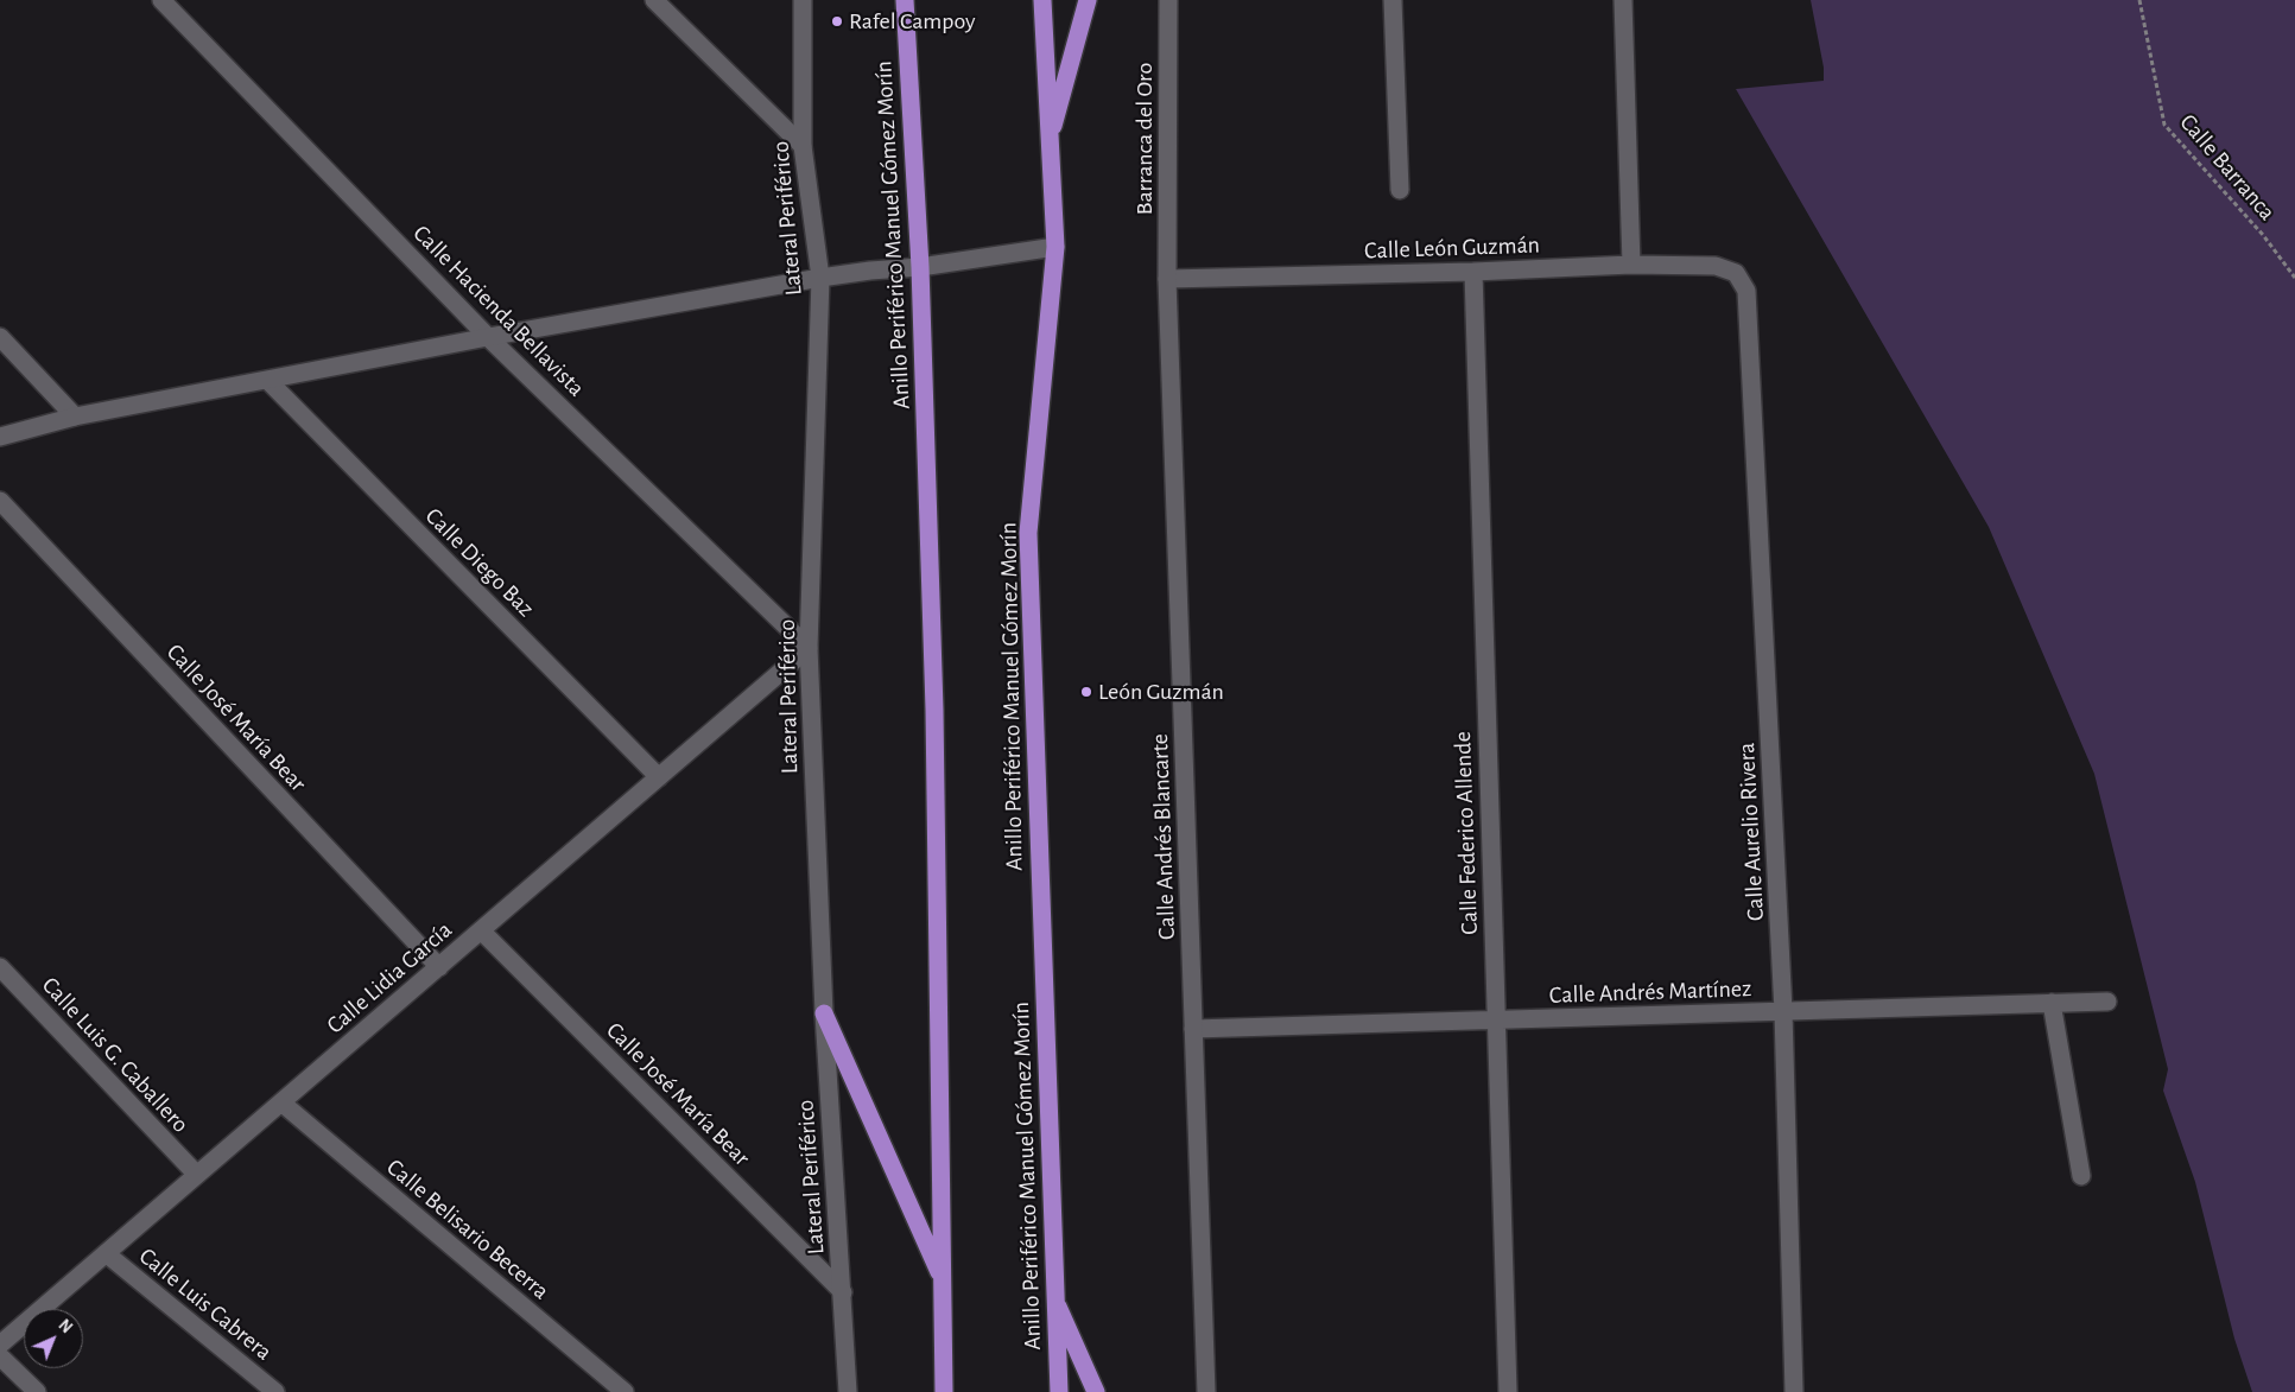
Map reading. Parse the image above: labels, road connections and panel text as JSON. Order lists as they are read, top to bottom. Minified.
{"streets":{"highway":["Anillo Periférico Manuel Gómez Morín"],"street":["Barranca del Oro","Lateral Periférico","Calle León Guzmán","Calle Hacienda Bellavista","Calle Diego Baz","Calle José María Bear","Calle Aurelio Rivera","Calle Federico Allende","Calle Andrés Blancarte","Calle Lidia García","Calle Andrés Martínez","Calle Luis G. Caballero","Calle Belisario Becerra","Calle Luis Cabrera"],"path":["Calle Barranca"]},"crossings":[["Barranca del Oro","Calle León Guzmán"],["Barranca del Oro","Calle Andrés Blancarte"],["Lateral Periférico","Calle Hacienda Bellavista"],["Lateral Periférico","Calle José María Bear"],["Lateral Periférico","Calle Lidia García"],["Calle León Guzmán","Calle Aurelio Rivera"],["Calle León Guzmán","Calle Federico Allende"],["Calle León Guzmán","Calle Andrés Blancarte"],["Calle Hacienda Bellavista","Calle Lidia García"],["Calle Diego Baz","Calle Lidia García"],["Calle José María Bear","Calle Lidia García"],["Calle Aurelio Rivera","Calle Andrés Martínez"],["Calle Federico Allende","Calle Andrés Martínez"],["Calle Andrés Blancarte","Calle Andrés Martínez"],["Calle Lidia García","Calle Luis G. Caballero"],["Calle Lidia García","Calle Belisario Becerra"],["Calle Lidia García","Calle Luis Cabrera"]],"places":["Rafel Campoy","León Guzmán"],"north":"top right"}
